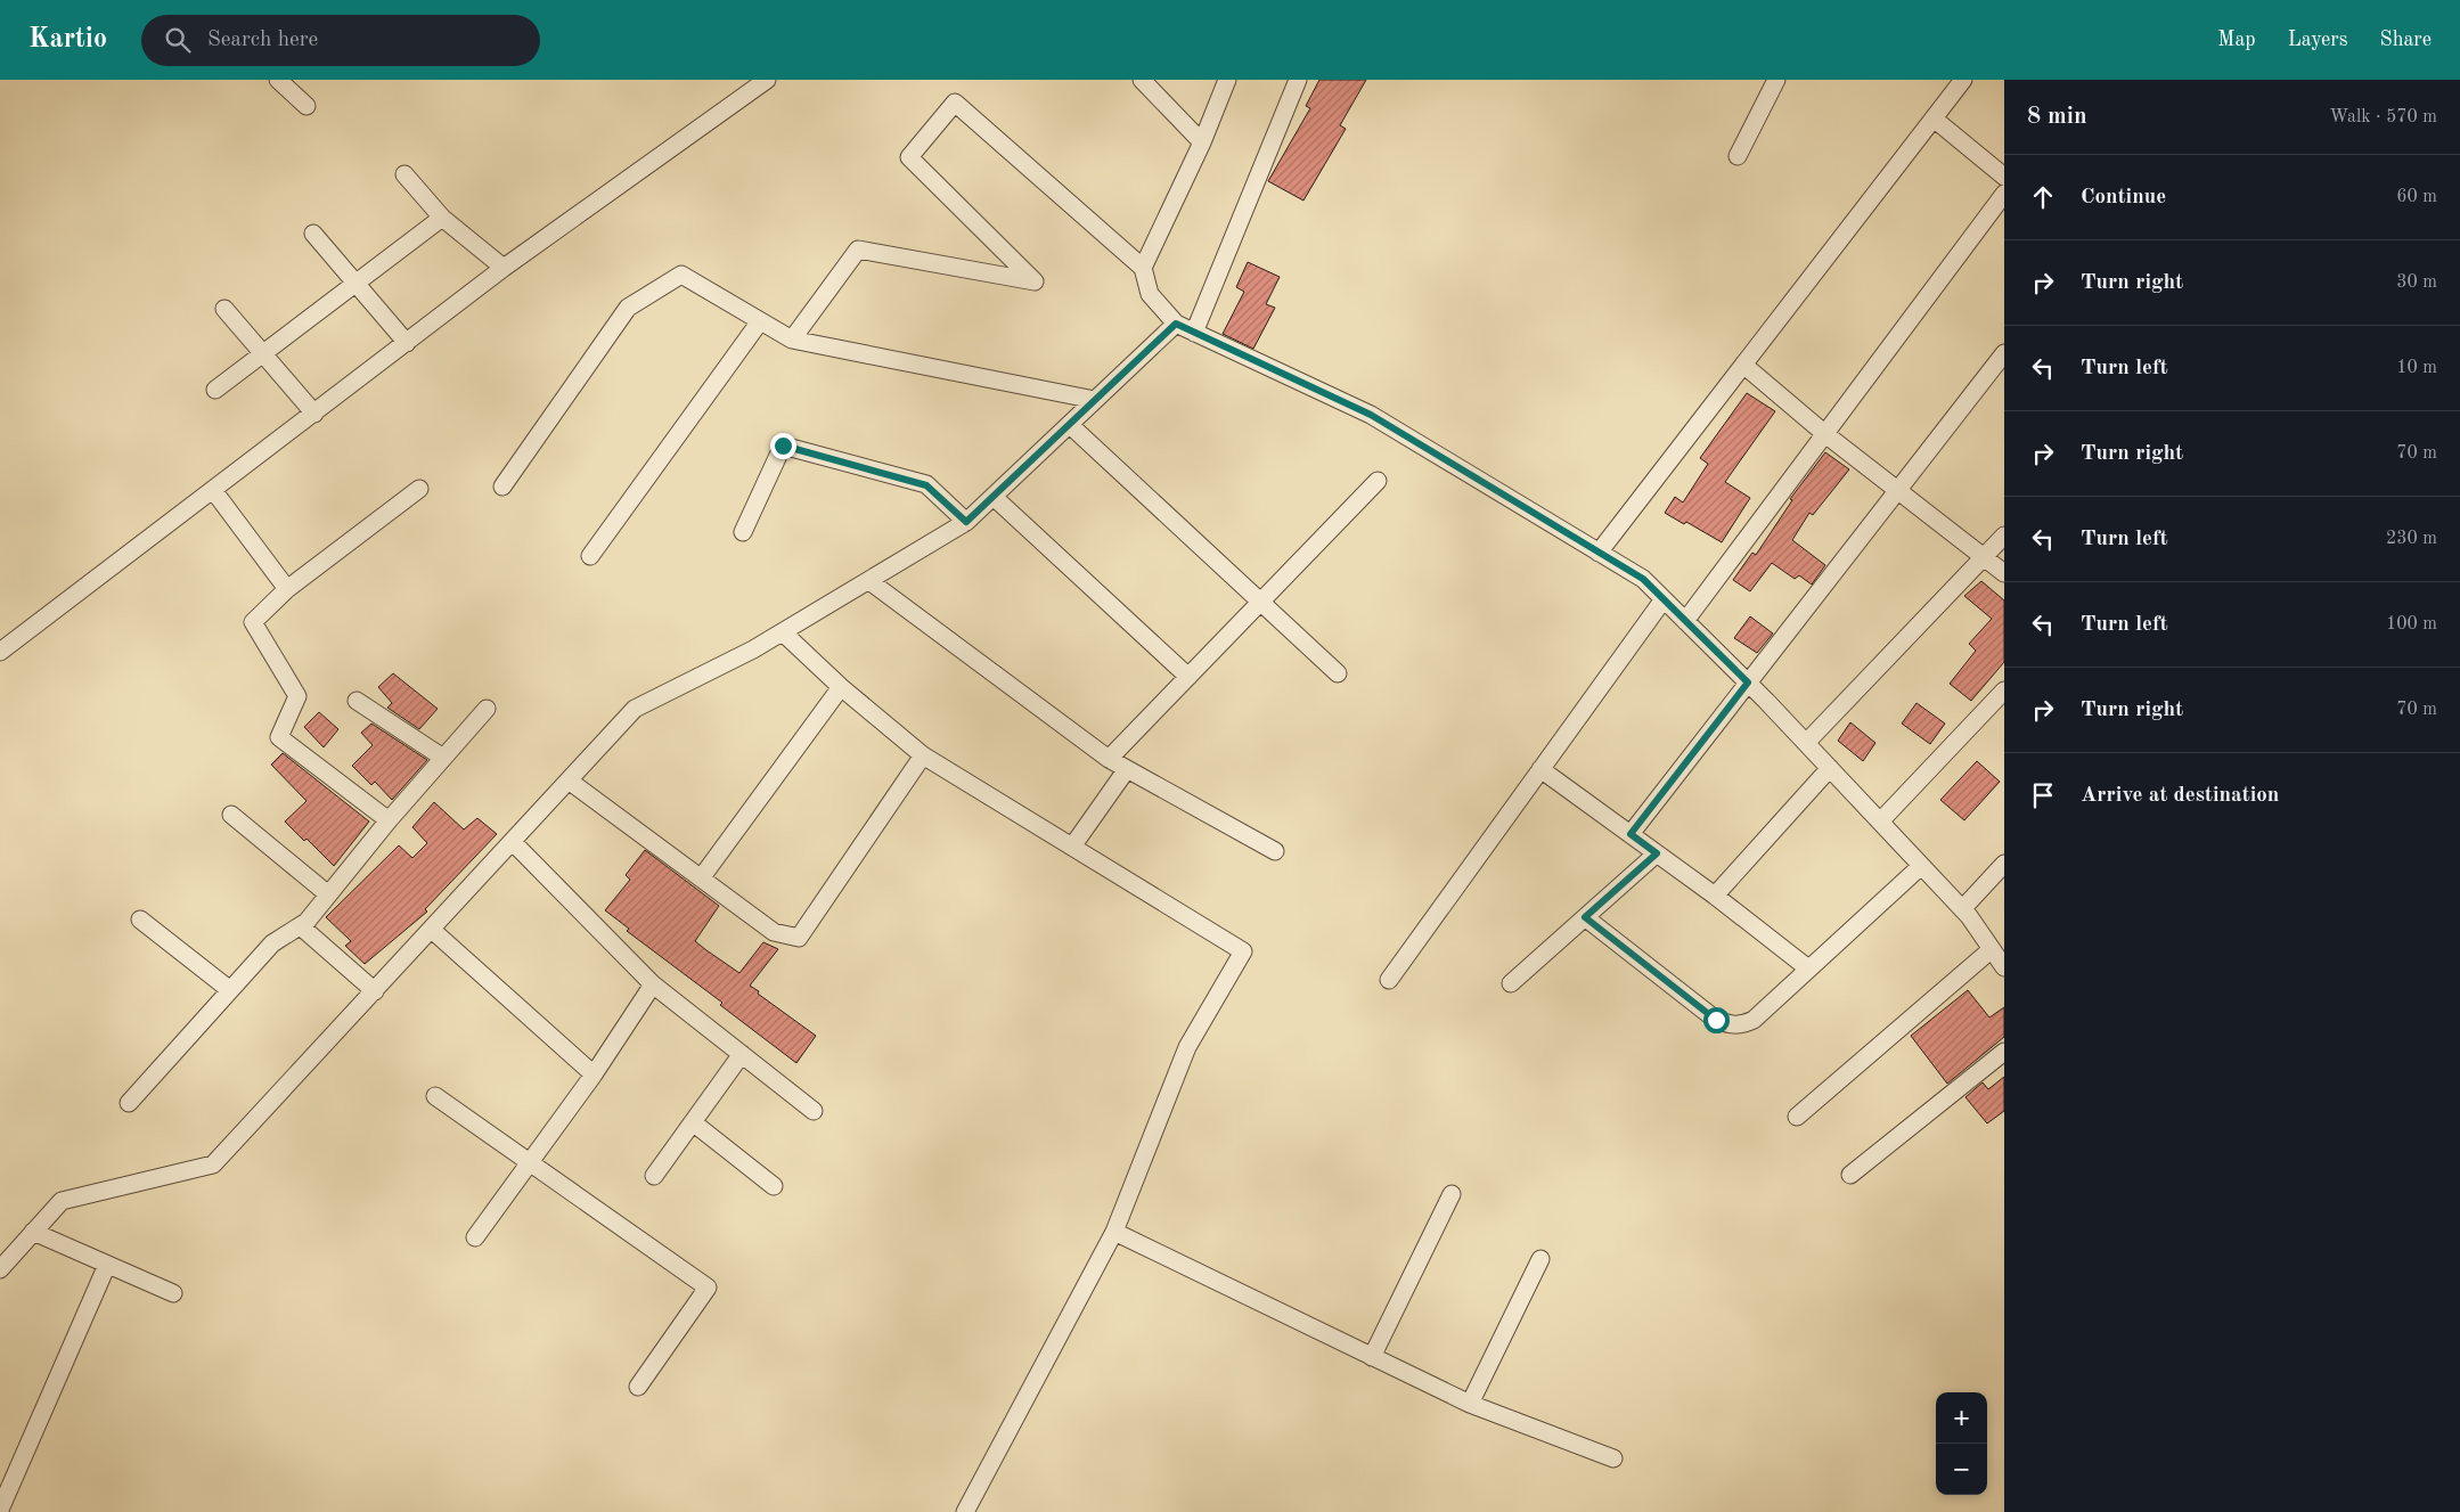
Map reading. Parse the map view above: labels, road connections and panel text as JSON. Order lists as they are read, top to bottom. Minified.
{"page":{"header":"Kartio","search":"Search here","nav":["Map","Layers","Share"],"heading":["8 min","Walk · 570 m"],"list":[["Continue","60 m"],["Turn right","30 m"],["Turn left","10 m"],["Turn right","70 m"],["Turn left","230 m"],["Turn left","100 m"],["Turn right","70 m"],"Arrive at destination"],"map_buttons":["+","−"]}}
